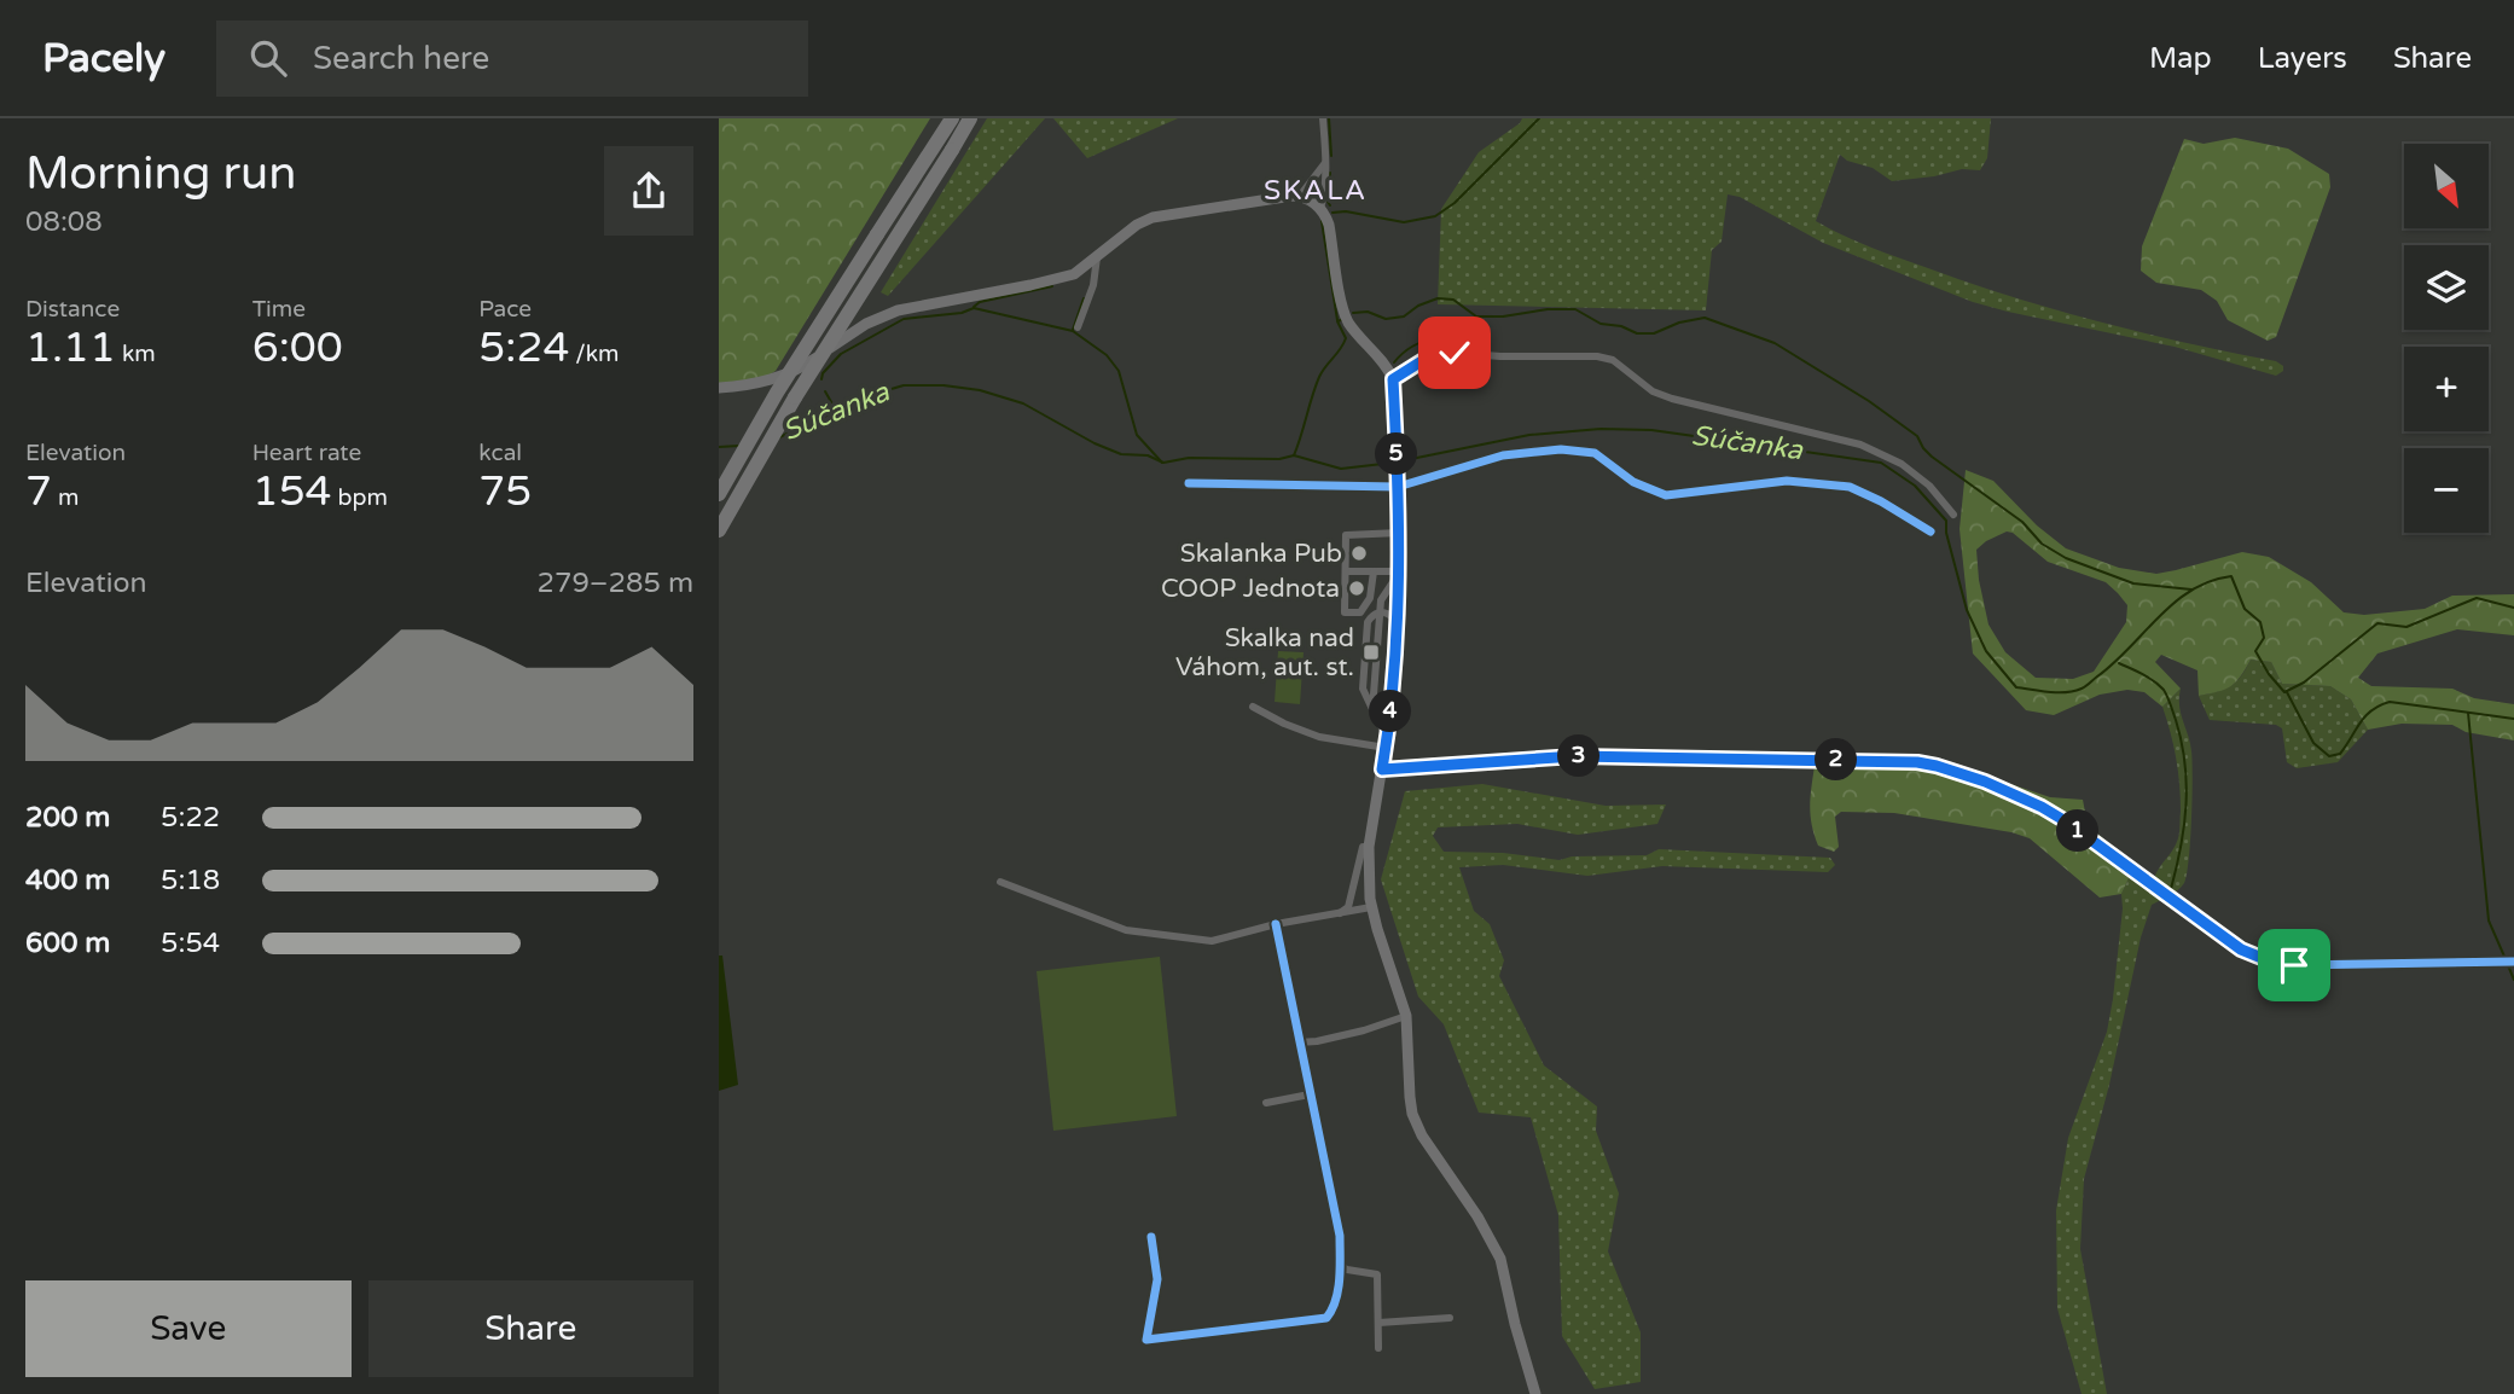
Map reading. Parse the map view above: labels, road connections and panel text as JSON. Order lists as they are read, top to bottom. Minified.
{"districts":["SKALA"],"water":["Súčanka"],"places":{"other":["Skalanka Pub","COOP Jednota"],"transit":["Skalka nad Váhom, aut. st."]},"north":"bottom right","page":{"header":"Pacely","search":"Search here","nav":["Map","Layers","Share"],"heading":["Morning run","08:08"],"map_buttons":["+","−"],"stats":[["Distance","1.11 km"],["Time","6:00"],["Pace","5:24 /km"],["Elevation","7 m"],["Heart rate","154 bpm"],["kcal","75"]],"pins":["5","4","3","2","1"],"chart":["Elevation","279–285 m"],"list":[{"name":"200 m","note":"5:22"},{"name":"400 m","note":"5:18"},{"name":"600 m","note":"5:54"}],"buttons":["Save","Share"]}}
